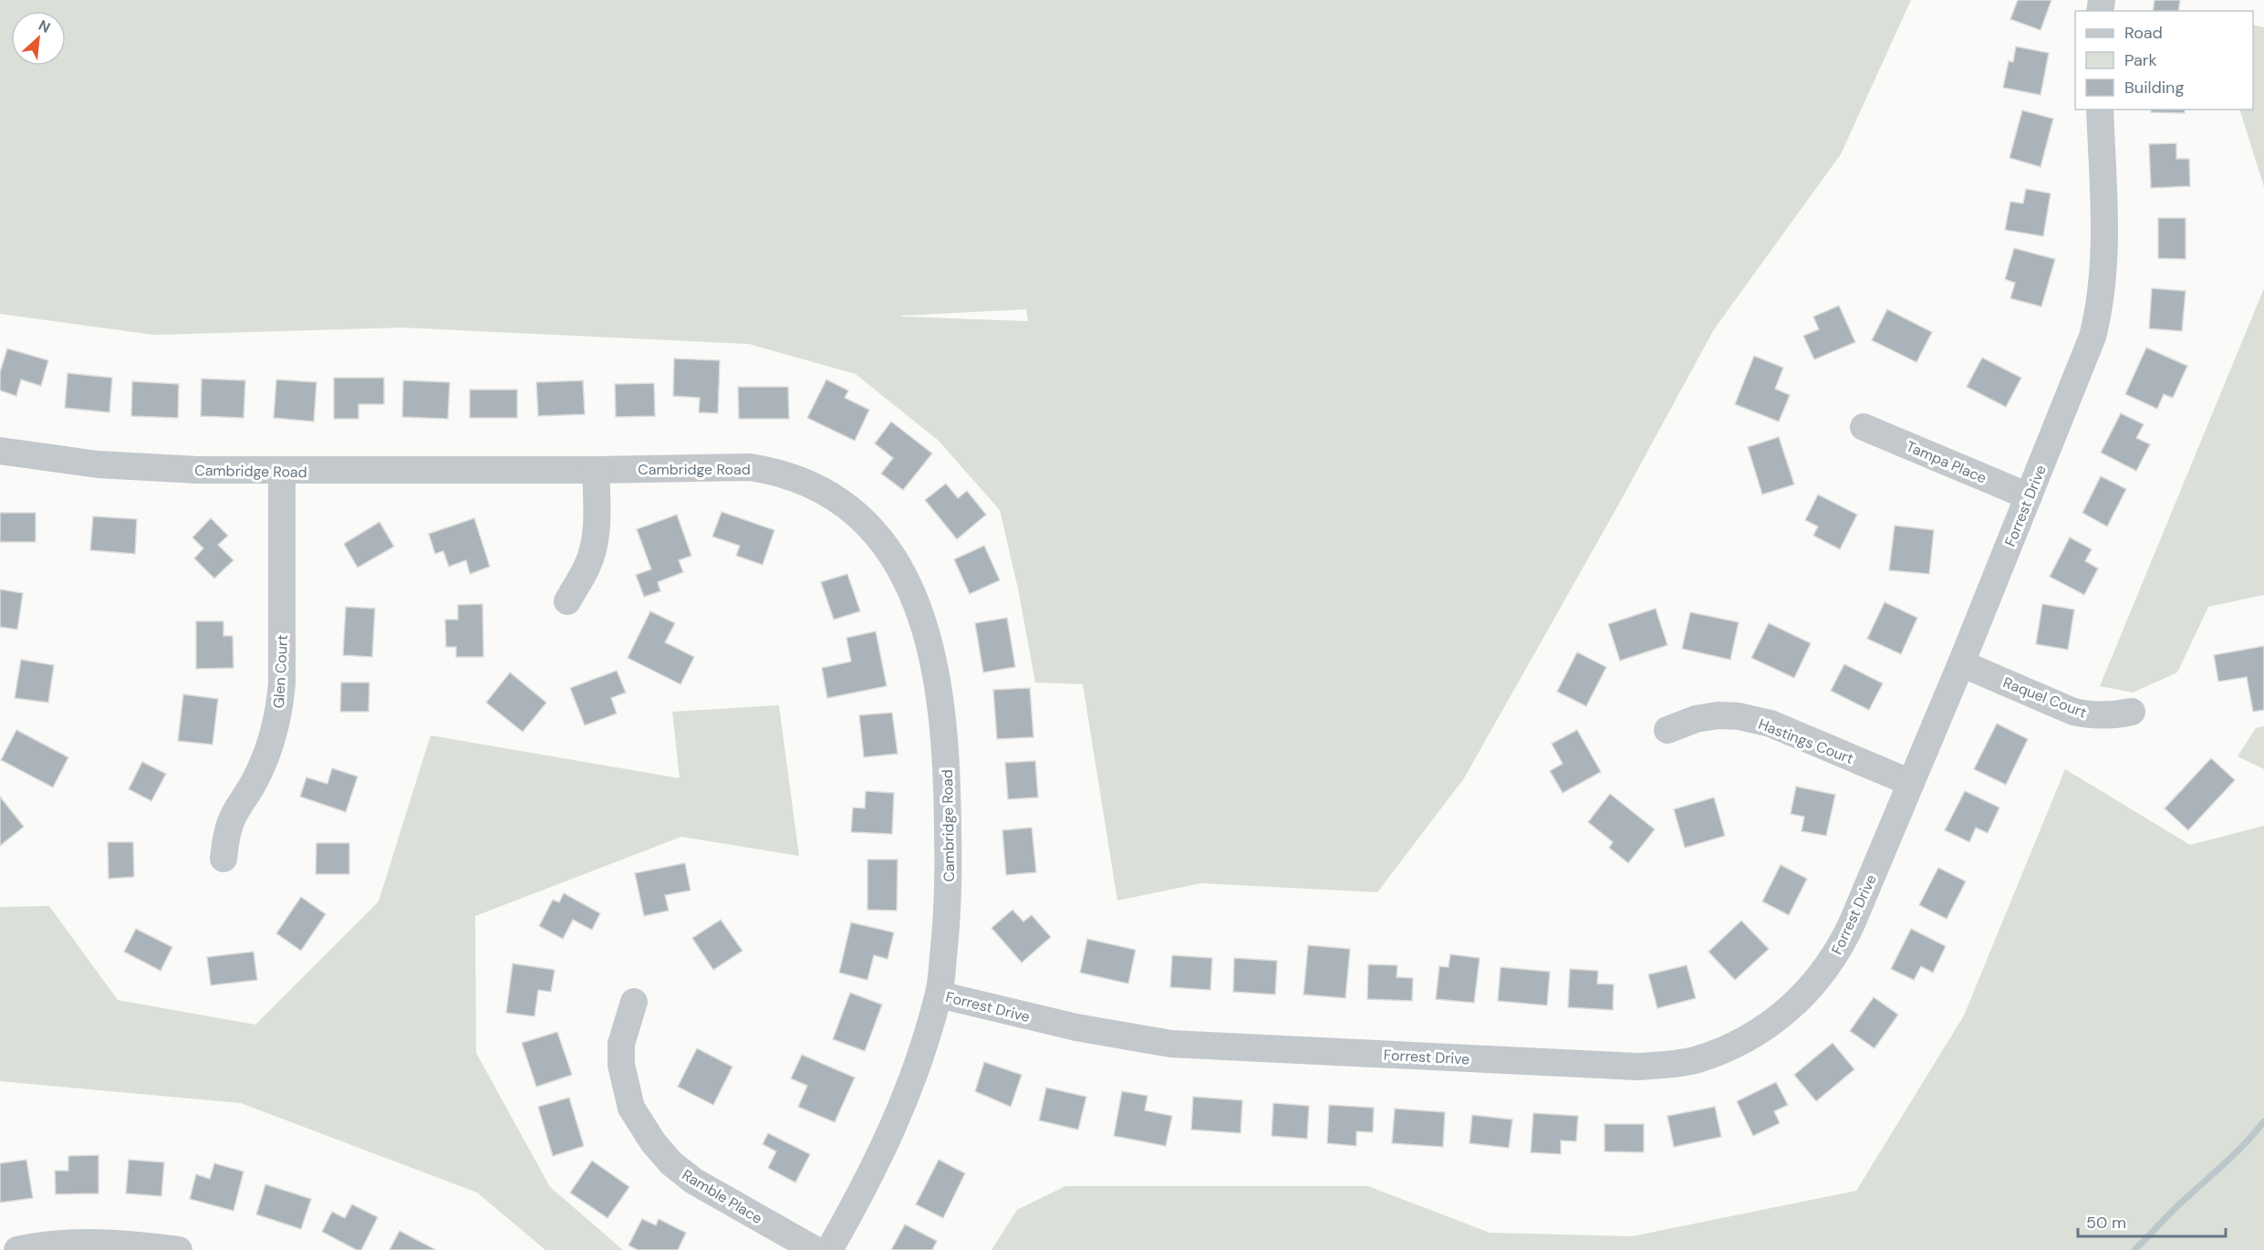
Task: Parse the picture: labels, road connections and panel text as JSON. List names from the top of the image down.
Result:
{
  "streets": {
    "street": [
      "Tampa Place",
      "Cambridge Road",
      "Forrest Drive",
      "Glen Court",
      "Raquel Court",
      "Hastings Court",
      "Ramble Place"
    ]
  },
  "crossings": [
    ["Tampa Place", "Forrest Drive"],
    ["Cambridge Road", "Forrest Drive"],
    ["Cambridge Road", "Glen Court"],
    ["Forrest Drive", "Raquel Court"],
    ["Forrest Drive", "Hastings Court"]
  ],
  "legend": ["Road", "Park", "Building"],
  "scale_bar": "50 m",
  "north": "top right"
}
